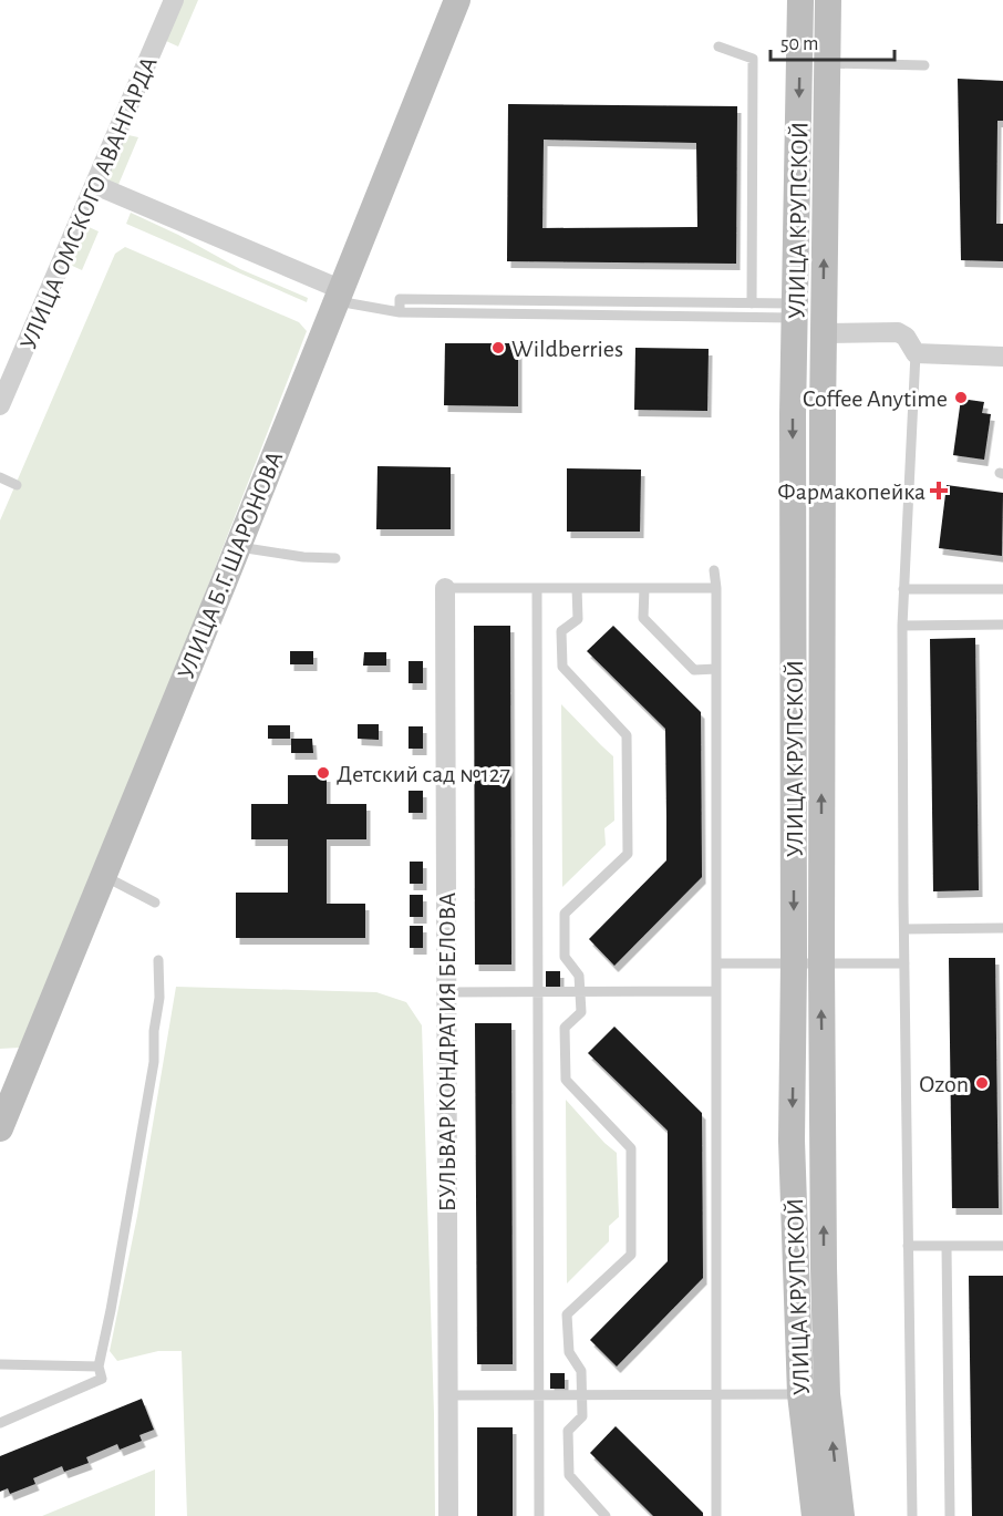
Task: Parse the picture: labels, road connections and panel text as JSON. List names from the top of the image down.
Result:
{
  "streets": {
    "main road": ["УЛИЦА КРУПСКОЙ", "УЛИЦА Б.Г. ШАРОНОВА"],
    "street": ["УЛИЦА ОМСКОГО АВАНГАРДА", "БУЛЬВАР КОНДРАТИЯ БЕЛОВА"]
  },
  "places": {
    "other": [
      "Wildberries",
      "Coffee Anytime",
      "Детский сад №127",
      "Ozon"
    ],
    "health": ["Фармакопейка"]
  },
  "scale_bar": "50 m"
}
